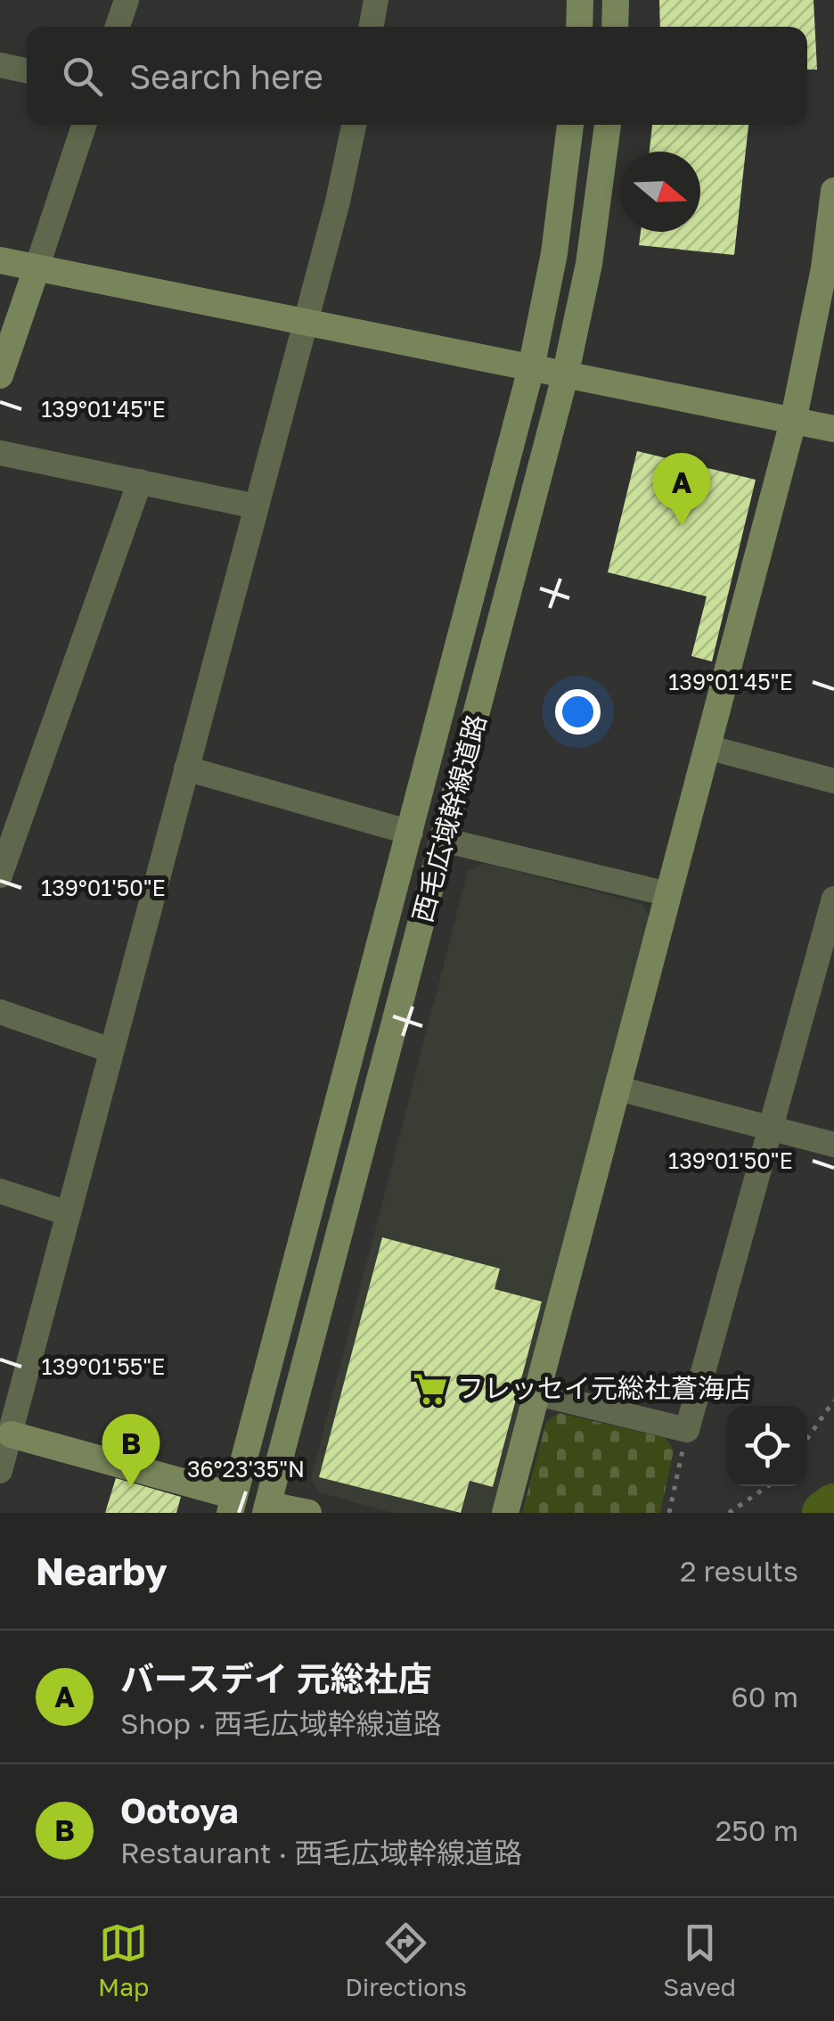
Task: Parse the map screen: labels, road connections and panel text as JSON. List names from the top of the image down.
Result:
{
  "streets": {
    "main road": ["西毛広域幹線道路"]
  },
  "places": {
    "supermarket": ["フレッセイ元総社蒼海店"]
  },
  "north": "right",
  "page": {
    "search": "Search here",
    "pins": ["A", "B"],
    "heading": ["Nearby", "2 results"],
    "list": [
      {
        "mark": "A",
        "name": "バースデイ 元総社店",
        "note": "Shop · 西毛広域幹線道路",
        "value": "60 m"
      },
      {
        "mark": "B",
        "name": "Ootoya",
        "note": "Restaurant · 西毛広域幹線道路",
        "value": "250 m"
      }
    ],
    "nav": ["Map", "Directions", "Saved"]
  },
  "coordinates": [
    "139°01'45\"E",
    "139°01'50\"E",
    "139°01'55\"E",
    "36°23'35\"N"
  ]
}
